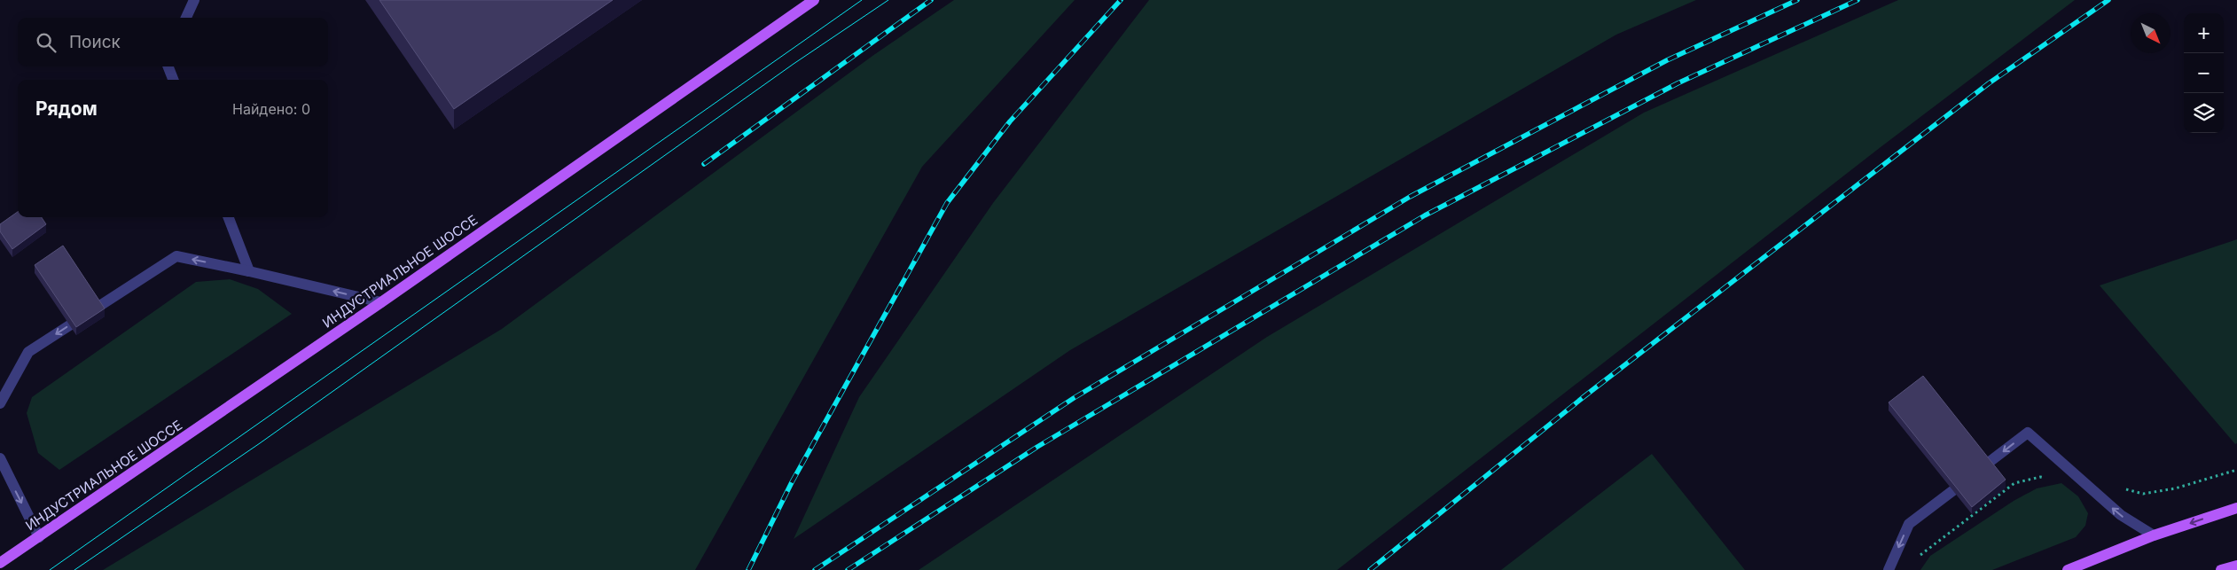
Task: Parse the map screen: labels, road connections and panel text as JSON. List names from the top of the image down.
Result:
{
  "streets": {
    "main road": ["ИНДУСТРИАЛЬНОЕ ШОССЕ"]
  },
  "north": "bottom right",
  "page": {
    "map_buttons": ["+", "−"],
    "search": "Поиск",
    "heading": ["Рядом", "Найдено: 0"]
  }
}
